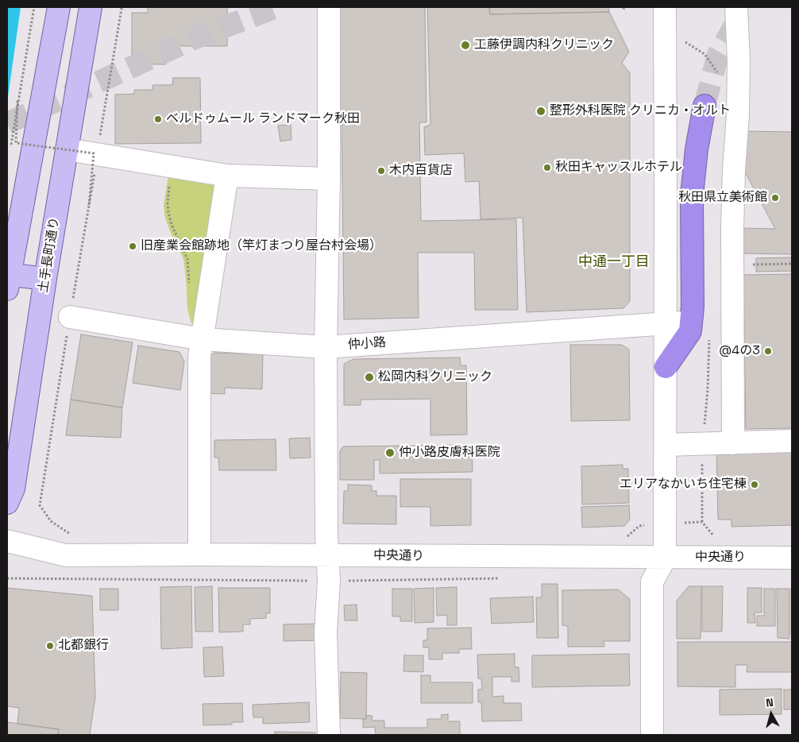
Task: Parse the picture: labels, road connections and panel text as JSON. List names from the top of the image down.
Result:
{
  "streets": {
    "main road": ["土手長町通り"],
    "street": ["仲小路", "中央通り"]
  },
  "districts": ["中通一丁目"],
  "places": [
    "工藤伊調内科クリニック",
    "整形外科医院 クリニカ・オルト",
    "ベルドゥムール ランドマーク秋田",
    "秋田キャッスルホテル",
    "木内百貨店",
    "秋田県立美術館",
    "旧産業会館跡地（竿灯まつり屋台村会場）",
    "@4の3",
    "松岡内科クリニック",
    "仲小路皮膚科医院",
    "エリアなかいち住宅棟",
    "北都銀行"
  ],
  "north": "top"
}
